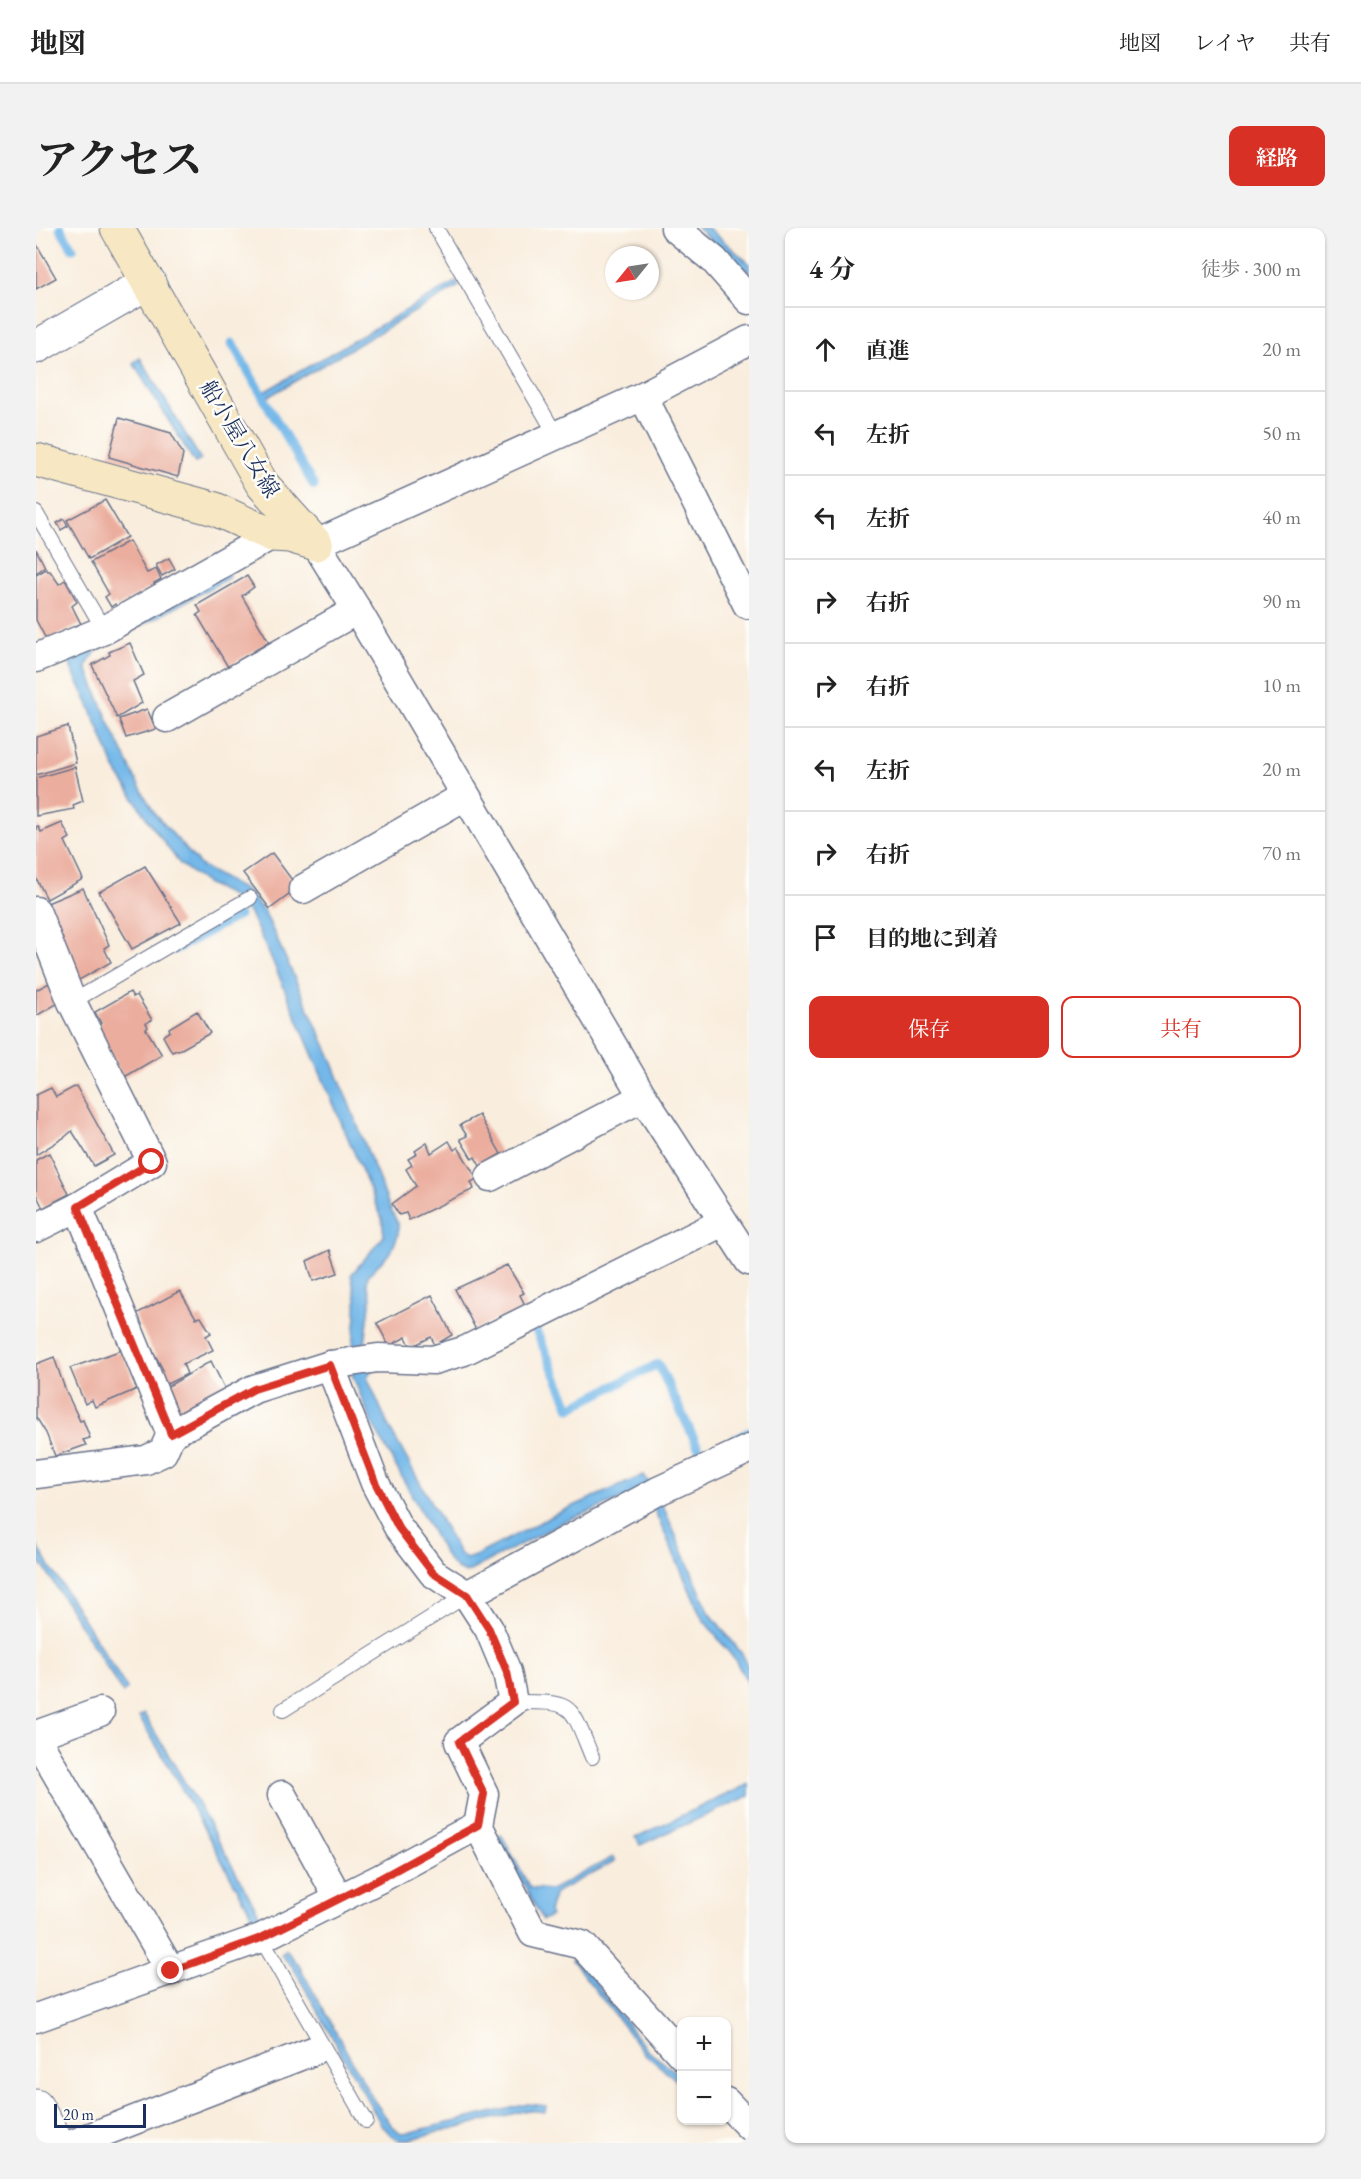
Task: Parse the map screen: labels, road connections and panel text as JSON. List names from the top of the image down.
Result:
{
  "streets": {
    "main road": ["船小屋八女線"]
  },
  "scale_bar": "20 m",
  "north": "bottom left",
  "page": {
    "header": "地図",
    "nav": ["地図", "レイヤ", "共有"],
    "title": "アクセス",
    "buttons": [
      "経路",
      ["保存", "共有"]
    ],
    "heading": ["4 分", "徒歩 · 300 m"],
    "list": [
      ["直進", "20 m"],
      ["左折", "50 m"],
      ["左折", "40 m"],
      ["右折", "90 m"],
      ["右折", "10 m"],
      ["左折", "20 m"],
      ["右折", "70 m"],
      "目的地に到着"
    ],
    "map_buttons": ["+", "−"],
    "scale": "20 m"
  }
}
